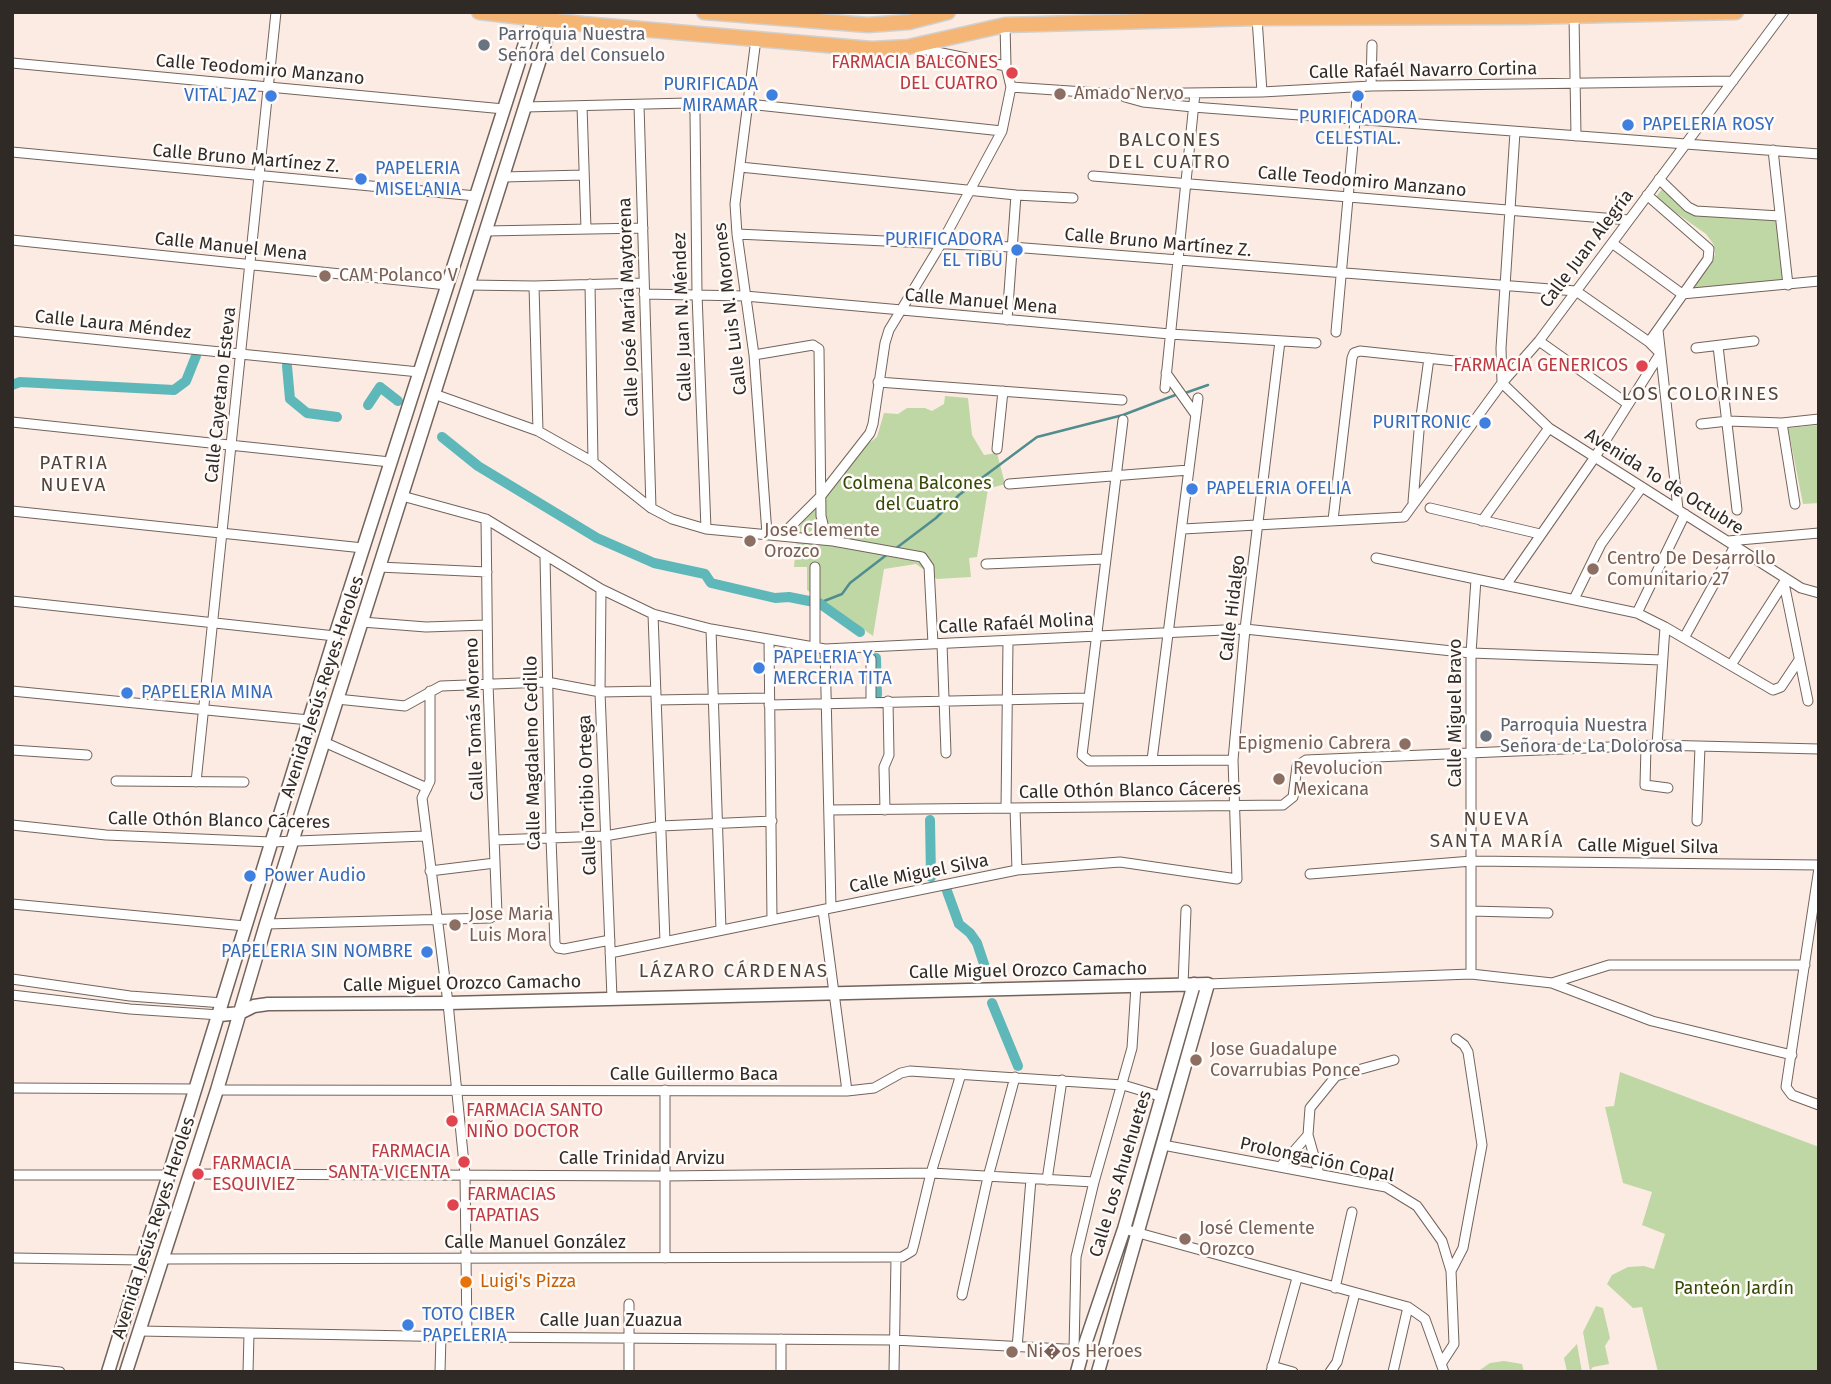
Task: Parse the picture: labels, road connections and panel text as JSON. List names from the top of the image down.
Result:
{
  "streets": {
    "street": [
      "Calle Teodomiro Manzano",
      "Calle Rafaél Navarro Cortina",
      "Calle Bruno Martínez Z.",
      "Calle Manuel Mena",
      "Calle Juan Alegría",
      "Calle José María Maytorena",
      "Calle Luis N. Morones",
      "Calle Juan N. Méndez",
      "Calle Laura Méndez",
      "Calle Cayetano Esteva",
      "Avenida 1o de Octubre",
      "Calle Hidalgo",
      "Calle Rafaél Molina",
      "Avenida Jesús Reyes Heroles",
      "Calle Miguel Bravo",
      "Calle Tomás Moreno",
      "Calle Magdaleno Cedillo",
      "Calle Othón Blanco Cáceres",
      "Calle Toribio Ortega",
      "Calle Miguel Silva",
      "Calle Miguel Orozco Camacho",
      "Calle Guillermo Baca",
      "Calle Trinidad Arvizu",
      "Prolongación Copal",
      "Calle Los Ahuehuetes",
      "Calle Manuel González",
      "Calle Juan Zuazua"
    ]
  },
  "crossings": [
    ["Calle Teodomiro Manzano", "Calle Juan Alegría"],
    ["Calle Teodomiro Manzano", "Calle Cayetano Esteva"],
    ["Calle Teodomiro Manzano", "Avenida Jesús Reyes Heroles"],
    ["Calle Rafaél Navarro Cortina", "Calle Juan Alegría"],
    ["Calle Bruno Martínez Z.", "Calle Juan Alegría"],
    ["Calle Bruno Martínez Z.", "Calle Luis N. Morones"],
    ["Calle Bruno Martínez Z.", "Calle Cayetano Esteva"],
    ["Calle Bruno Martínez Z.", "Avenida Jesús Reyes Heroles"],
    ["Calle Manuel Mena", "Calle José María Maytorena"],
    ["Calle Manuel Mena", "Calle Luis N. Morones"],
    ["Calle Manuel Mena", "Calle Juan N. Méndez"],
    ["Calle Manuel Mena", "Calle Cayetano Esteva"],
    ["Calle Manuel Mena", "Calle Hidalgo"],
    ["Calle Manuel Mena", "Avenida Jesús Reyes Heroles"],
    ["Calle Juan Alegría", "Avenida 1o de Octubre"],
    ["Calle José María Maytorena", "Calle Juan N. Méndez"],
    ["Calle Laura Méndez", "Calle Cayetano Esteva"],
    ["Calle Laura Méndez", "Avenida Jesús Reyes Heroles"],
    ["Calle Hidalgo", "Calle Rafaél Molina"],
    ["Calle Hidalgo", "Calle Othón Blanco Cáceres"],
    ["Calle Hidalgo", "Calle Miguel Silva"],
    ["Calle Rafaél Molina", "Avenida Jesús Reyes Heroles"],
    ["Calle Rafaél Molina", "Calle Miguel Bravo"],
    ["Calle Rafaél Molina", "Calle Tomás Moreno"],
    ["Calle Rafaél Molina", "Calle Magdaleno Cedillo"],
    ["Calle Rafaél Molina", "Calle Toribio Ortega"],
    ["Avenida Jesús Reyes Heroles", "Calle Othón Blanco Cáceres"],
    ["Avenida Jesús Reyes Heroles", "Calle Miguel Orozco Camacho"],
    ["Avenida Jesús Reyes Heroles", "Calle Guillermo Baca"],
    ["Avenida Jesús Reyes Heroles", "Calle Trinidad Arvizu"],
    ["Avenida Jesús Reyes Heroles", "Calle Manuel González"],
    ["Avenida Jesús Reyes Heroles", "Calle Juan Zuazua"],
    ["Calle Miguel Bravo", "Calle Othón Blanco Cáceres"],
    ["Calle Miguel Bravo", "Calle Miguel Silva"],
    ["Calle Miguel Bravo", "Calle Miguel Orozco Camacho"],
    ["Calle Magdaleno Cedillo", "Calle Toribio Ortega"],
    ["Calle Toribio Ortega", "Calle Miguel Silva"],
    ["Calle Toribio Ortega", "Calle Miguel Orozco Camacho"],
    ["Calle Miguel Orozco Camacho", "Calle Los Ahuehuetes"],
    ["Calle Guillermo Baca", "Calle Los Ahuehuetes"],
    ["Calle Trinidad Arvizu", "Calle Manuel González"],
    ["Prolongación Copal", "Calle Los Ahuehuetes"],
    ["Calle Los Ahuehuetes", "Calle Juan Zuazua"]
  ],
  "districts": [
    "BALCONES DEL CUATRO",
    "LOS COLORINES",
    "PATRIA NUEVA",
    "NUEVA SANTA MARÍA",
    "LÁZARO CÁRDENAS"
  ],
  "parks": ["Colmena Balcones del Cuatro", "Panteón Jardín"],
  "places": [
    "Parroquia Nuestra Señora del Consuelo",
    "FARMACIA BALCONES DEL CUATRO",
    "Amado Nervo",
    "PURIFICADA MIRAMAR",
    "VITAL JAZ",
    "PURIFICADORA CELESTIAL.",
    "PAPELERIA ROSY",
    "PAPELERIA MISELANIA",
    "PURIFICADORA EL TIBU",
    "CAM Polanco V",
    "FARMACIA GENERICOS",
    "PURITRONIC",
    "PAPELERIA OFELIA",
    "Jose Clemente Orozco",
    "Centro De Desarrollo Comunitario 27",
    "PAPELERIA Y MERCERIA TITA",
    "PAPELERIA MINA",
    "Parroquia Nuestra Señora de La Dolorosa",
    "Epigmenio Cabrera",
    "Revolucion Mexicana",
    "Power Audio",
    "Jose Maria Luis Mora",
    "PAPELERIA SIN NOMBRE",
    "Jose Guadalupe Covarrubias Ponce",
    "FARMACIA SANTO NIÑO DOCTOR",
    "FARMACIA SANTA VICENTA",
    "FARMACIA ESQUIVIEZ",
    "FARMACIAS TAPATIAS",
    "José Clemente Orozco",
    "Luigi's Pizza",
    "TOTO CIBER PAPELERIA",
    "Ni�os Heroes"
  ]
}
